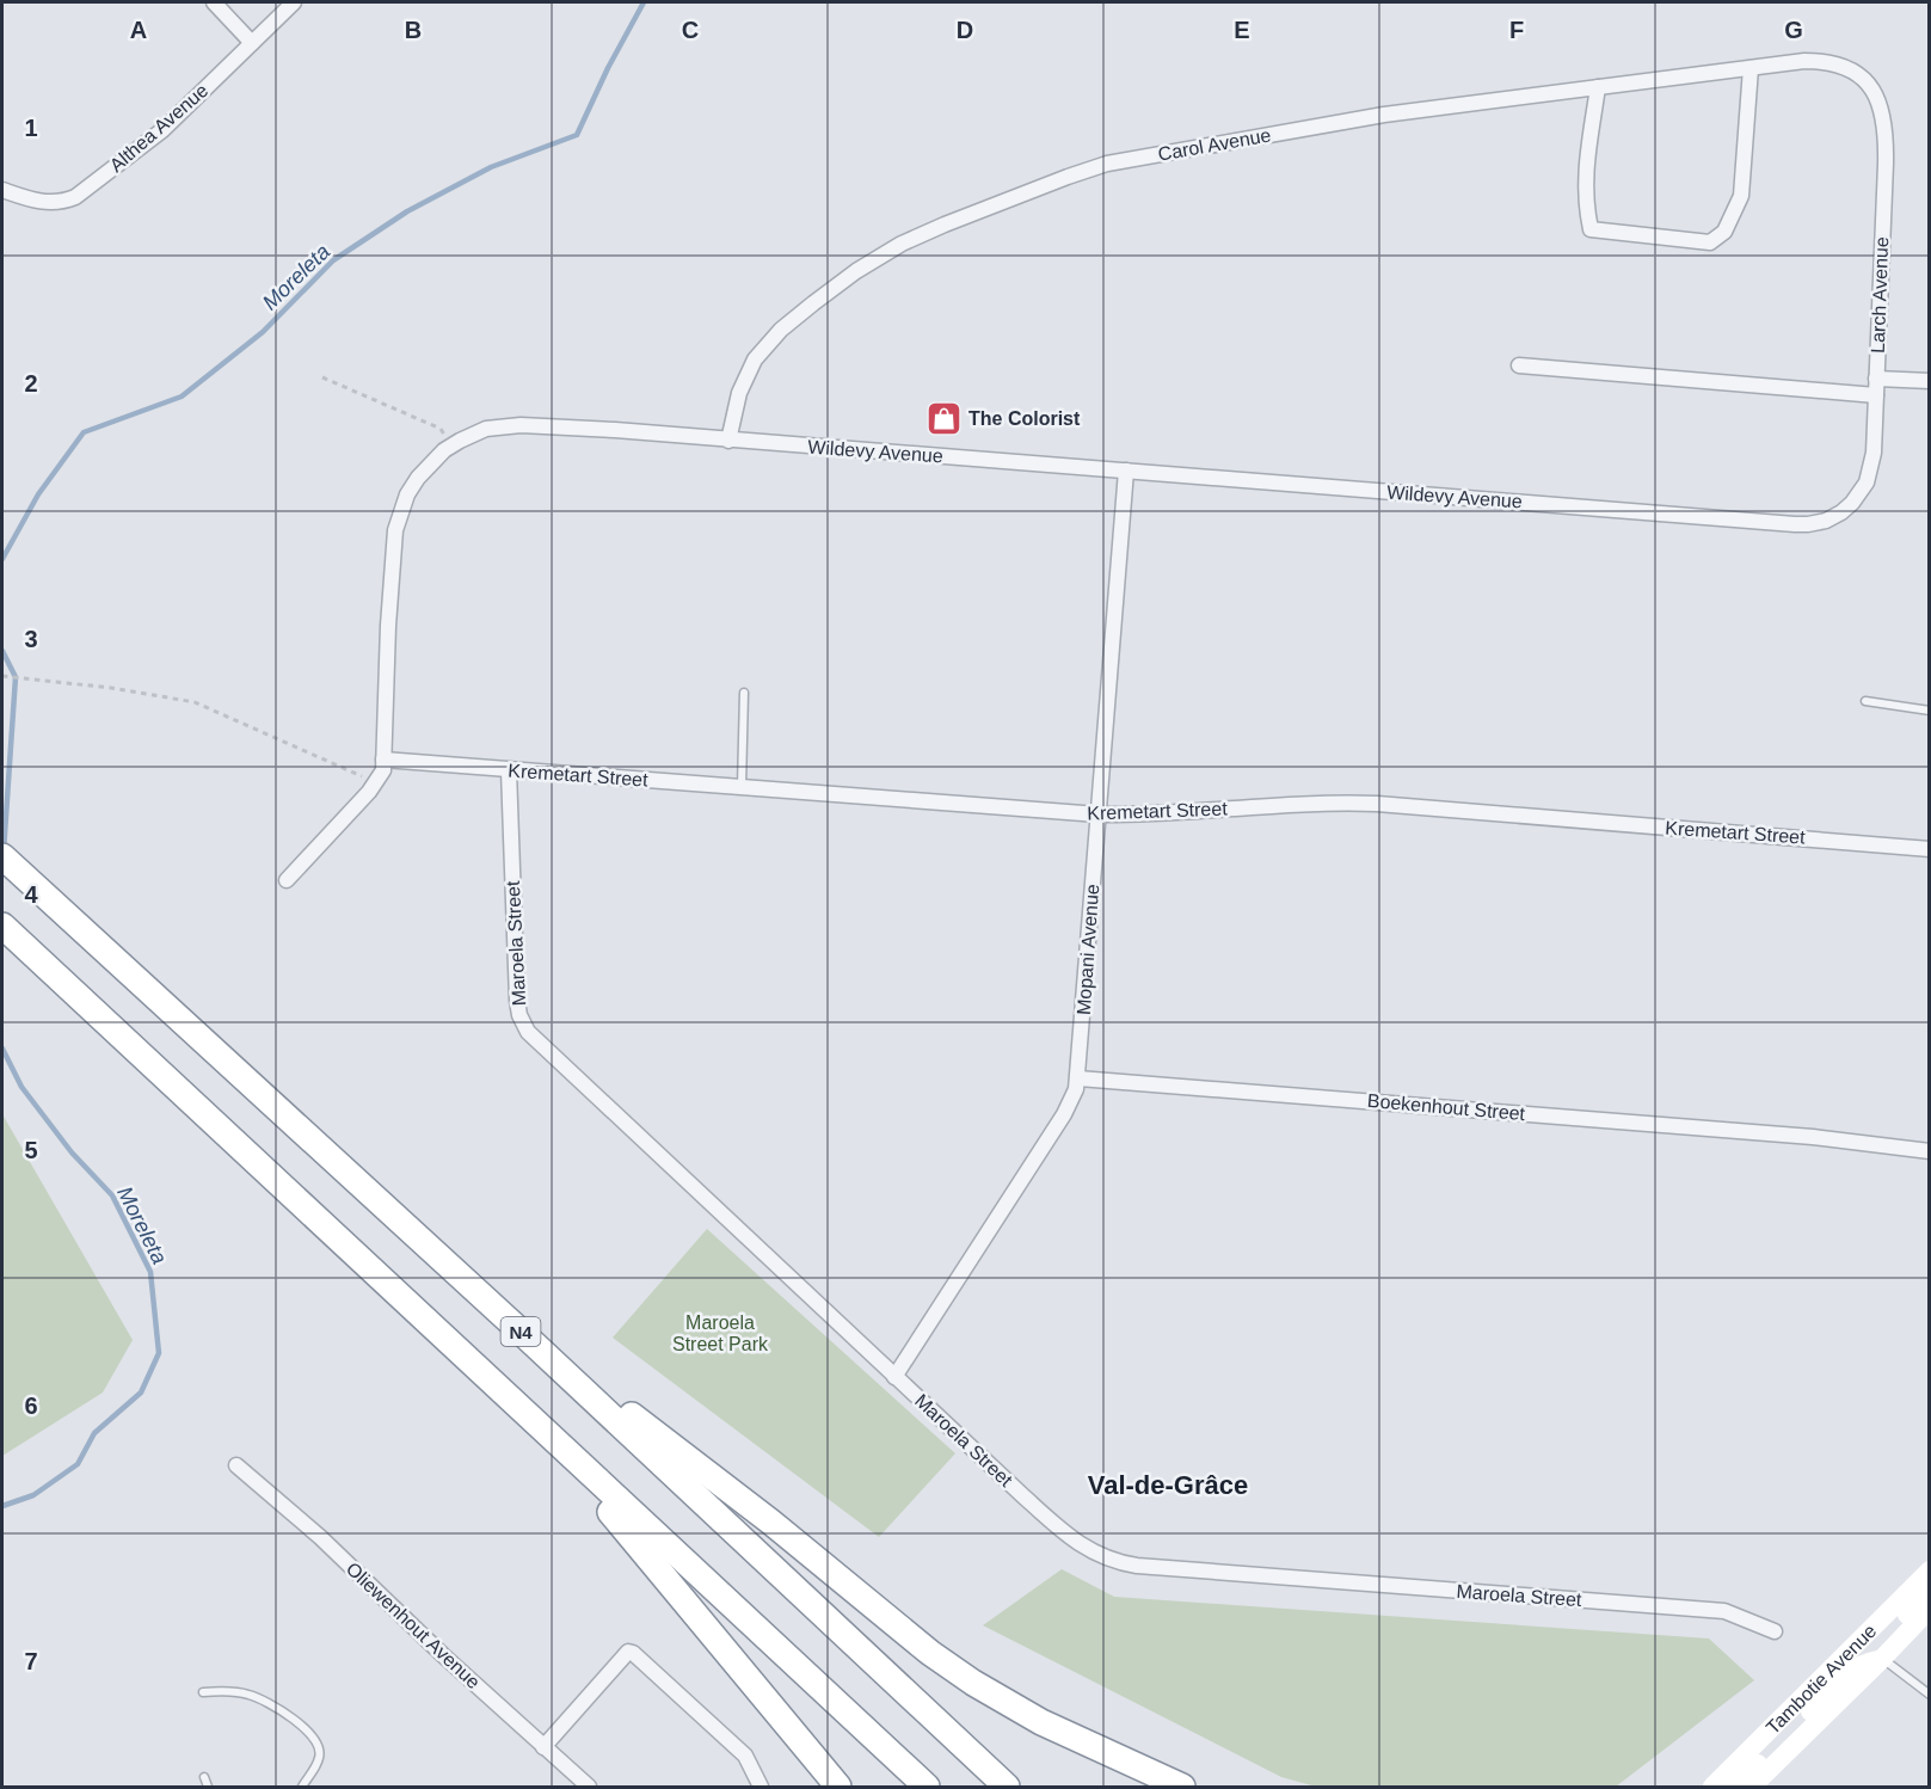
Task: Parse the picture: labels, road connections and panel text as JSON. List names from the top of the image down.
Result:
{
  "streets": {
    "highway": ["N4"],
    "main road": ["Tambotie Avenue"],
    "street": [
      "Althea Avenue",
      "Carol Avenue",
      "Larch Avenue",
      "Wildevy Avenue",
      "Kremetart Street",
      "Maroela Street",
      "Mopani Avenue",
      "Boekenhout Street",
      "Oliewenhout Avenue"
    ]
  },
  "crossings": [
    ["Carol Avenue", "Larch Avenue"],
    ["Carol Avenue", "Wildevy Avenue"],
    ["Larch Avenue", "Wildevy Avenue"],
    ["Wildevy Avenue", "Kremetart Street"],
    ["Wildevy Avenue", "Mopani Avenue"],
    ["Kremetart Street", "Maroela Street"],
    ["Kremetart Street", "Mopani Avenue"],
    ["Maroela Street", "Mopani Avenue"],
    ["Mopani Avenue", "Boekenhout Street"]
  ],
  "districts": ["Val-de-Grâce"],
  "water": ["Moreleta"],
  "parks": ["Maroela Street Park"],
  "places": {
    "shop": ["The Colorist"]
  },
  "grid": {
    "columns": [
      "A",
      "B",
      "C",
      "D",
      "E",
      "F",
      "G"
    ],
    "rows": [
      "1",
      "2",
      "3",
      "4",
      "5",
      "6",
      "7"
    ]
  }
}
